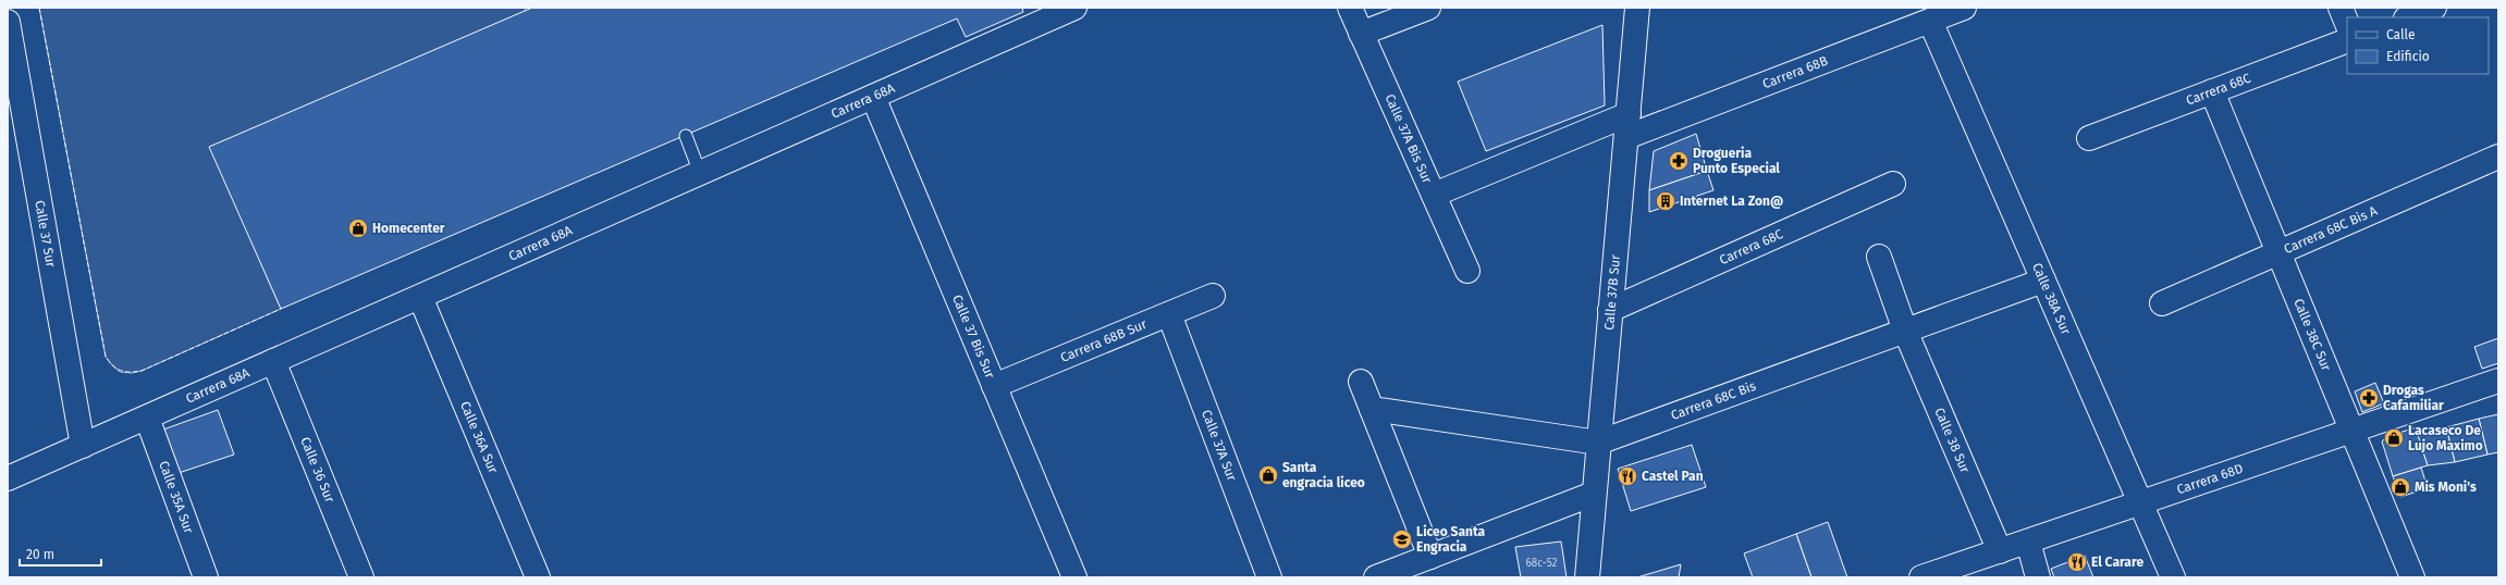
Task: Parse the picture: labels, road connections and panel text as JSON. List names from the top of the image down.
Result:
{
  "streets": {
    "street": [
      "Carrera 68B",
      "Carrera 68C",
      "Carrera 68A",
      "Calle 37A Bis Sur",
      "Carrera 68C Bis A",
      "Calle 37 Sur",
      "Calle 37B Sur",
      "Calle 38A Sur",
      "Calle 38C Sur",
      "Calle 37 Bis Sur",
      "Carrera 68B Sur",
      "Carrera 68C Bis",
      "Calle 36A Sur",
      "Calle 38 Sur",
      "Calle 37A Sur",
      "Calle 36 Sur",
      "Carrera 68D",
      "Calle 35A Sur"
    ]
  },
  "crossings": [
    ["Carrera 68B", "Calle 37B Sur"],
    ["Carrera 68B", "Calle 38A Sur"],
    ["Carrera 68C", "Calle 37B Sur"],
    ["Carrera 68C", "Calle 38C Sur"],
    ["Carrera 68A", "Calle 37 Sur"],
    ["Carrera 68A", "Calle 37 Bis Sur"],
    ["Carrera 68A", "Calle 36A Sur"],
    ["Carrera 68A", "Calle 36 Sur"],
    ["Carrera 68A", "Calle 35A Sur"],
    ["Carrera 68C Bis A", "Calle 38C Sur"],
    ["Calle 37B Sur", "Carrera 68C Bis"],
    ["Calle 38A Sur", "Carrera 68C Bis"],
    ["Calle 38A Sur", "Carrera 68D"],
    ["Calle 38C Sur", "Carrera 68D"],
    ["Calle 37 Bis Sur", "Carrera 68B Sur"],
    ["Carrera 68B Sur", "Calle 37A Sur"],
    ["Carrera 68C Bis", "Calle 38 Sur"],
    ["Calle 38 Sur", "Carrera 68D"]
  ],
  "places": {
    "pharmacy": ["Drogueria Punto Especial", "Drogas Cafamiliar"],
    "building": ["Internet La Zon@"],
    "shop": [
      "Homecenter",
      "Lacaseco De Lujo Maximo",
      "Santa engracia liceo",
      "Mis Moni's"
    ],
    "restaurant": ["Castel Pan", "El Carare"],
    "school or university": ["Liceo Santa Engracia"]
  },
  "house_numbers": ["68c-52"],
  "legend": ["Calle", "Edificio"],
  "scale_bar": "20 m"
}
